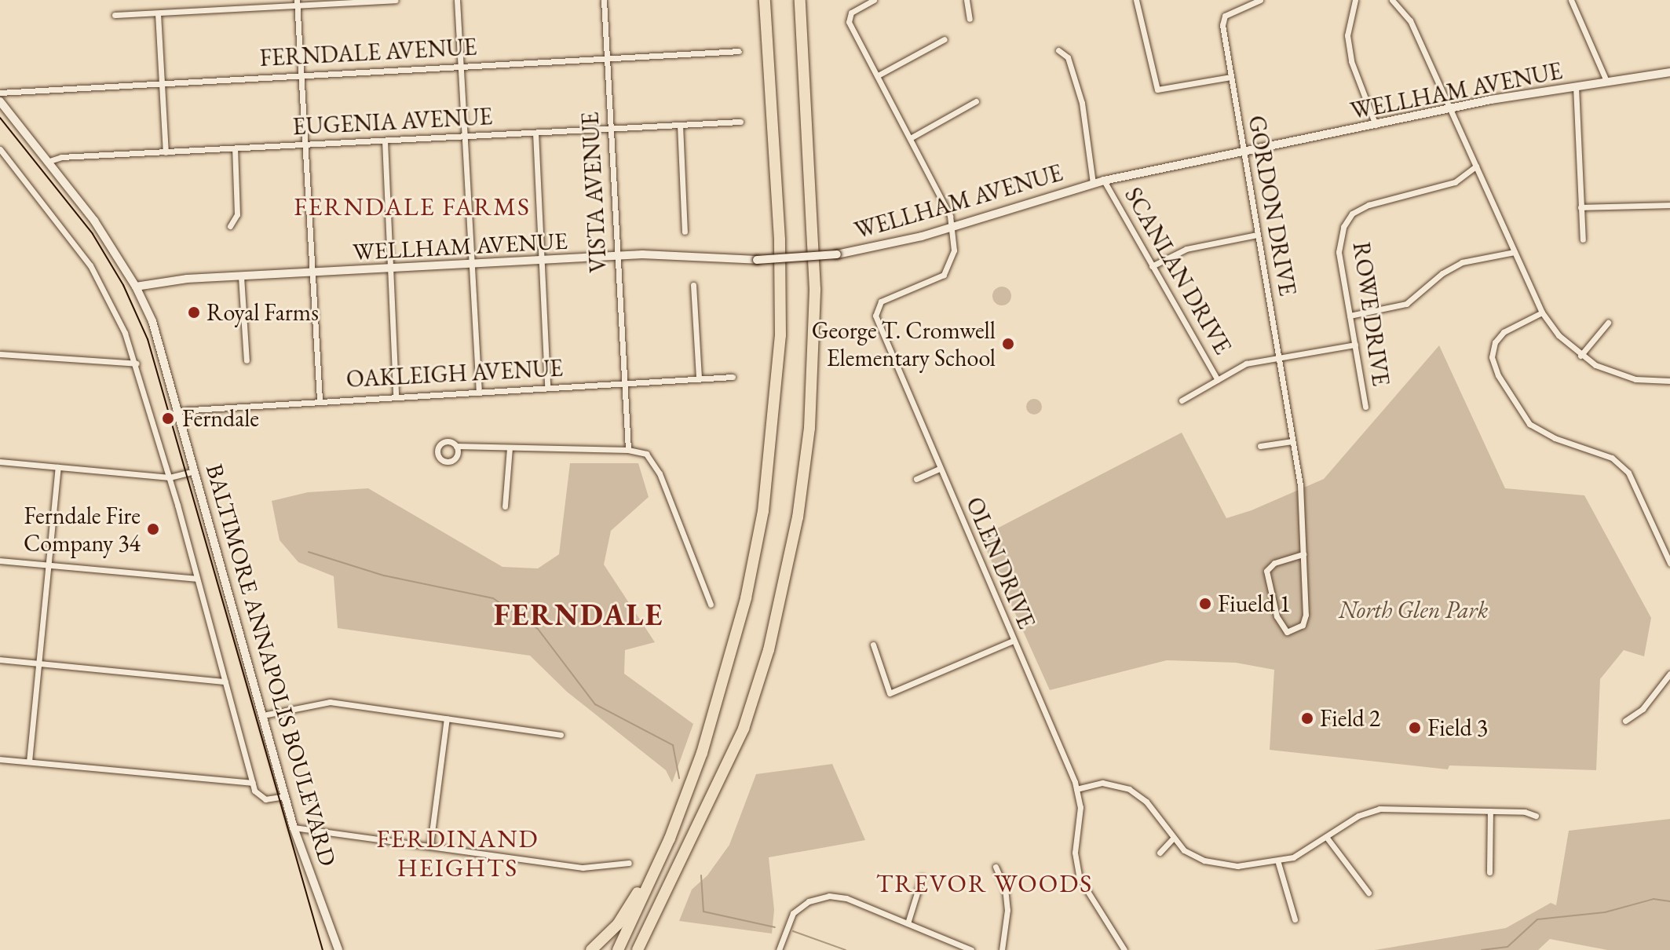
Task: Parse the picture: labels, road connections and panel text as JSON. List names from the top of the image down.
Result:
{
  "streets": {
    "street": [
      "FERNDALE AVENUE",
      "WELLHAM AVENUE",
      "EUGENIA AVENUE",
      "VISTA AVENUE",
      "GORDON DRIVE",
      "SCANLAN DRIVE",
      "ROWE DRIVE",
      "OAKLEIGH AVENUE",
      "OLEN DRIVE",
      "BALTIMORE ANNAPOLIS BOULEVARD"
    ]
  },
  "crossings": [
    ["FERNDALE AVENUE", "VISTA AVENUE"],
    ["WELLHAM AVENUE", "VISTA AVENUE"],
    ["WELLHAM AVENUE", "GORDON DRIVE"],
    ["WELLHAM AVENUE", "SCANLAN DRIVE"],
    ["WELLHAM AVENUE", "OLEN DRIVE"],
    ["WELLHAM AVENUE", "BALTIMORE ANNAPOLIS BOULEVARD"],
    ["EUGENIA AVENUE", "VISTA AVENUE"],
    ["EUGENIA AVENUE", "BALTIMORE ANNAPOLIS BOULEVARD"],
    ["VISTA AVENUE", "OAKLEIGH AVENUE"],
    ["OAKLEIGH AVENUE", "BALTIMORE ANNAPOLIS BOULEVARD"]
  ],
  "districts": [
    "FERNDALE FARMS",
    "FERNDALE",
    "FERDINAND HEIGHTS",
    "TREVOR WOODS"
  ],
  "parks": ["North Glen Park"],
  "places": [
    "Royal Farms",
    "George T. Cromwell Elementary School",
    "Ferndale",
    "Ferndale Fire Company 34",
    "Fiueld 1",
    "Field 2",
    "Field 3"
  ]
}
